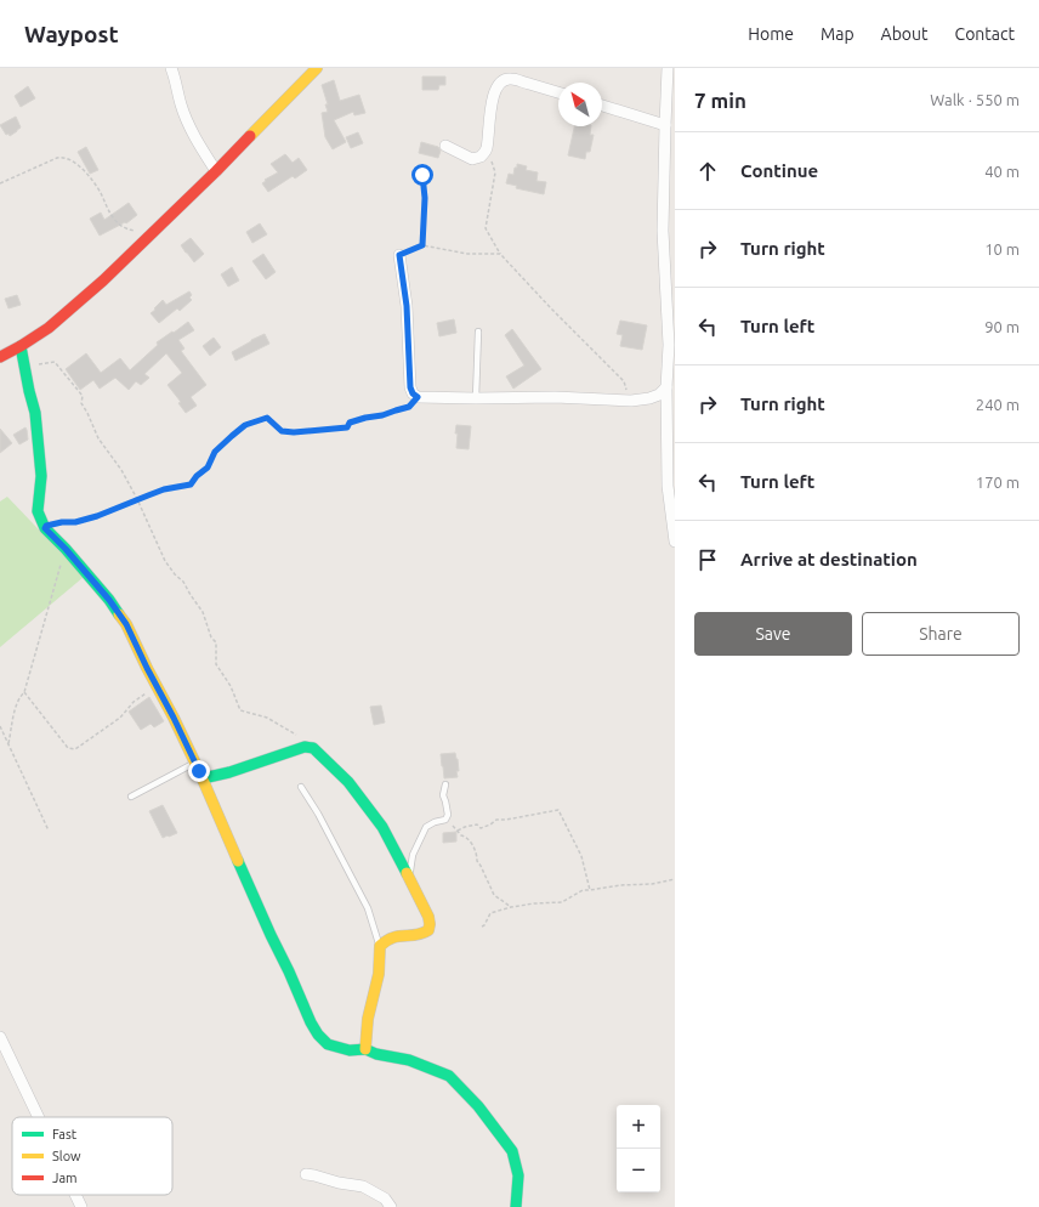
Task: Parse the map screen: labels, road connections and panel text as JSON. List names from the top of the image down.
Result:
{
  "legend": ["Fast", "Slow", "Jam"],
  "north": "top left",
  "page": {
    "header": "Waypost",
    "nav": [
      "Home",
      "Map",
      "About",
      "Contact"
    ],
    "heading": ["7 min", "Walk · 550 m"],
    "list": [
      ["Continue", "40 m"],
      ["Turn right", "10 m"],
      ["Turn left", "90 m"],
      ["Turn right", "240 m"],
      ["Turn left", "170 m"],
      "Arrive at destination"
    ],
    "buttons": ["Save", "Share"],
    "map_buttons": ["+", "−"]
  }
}
